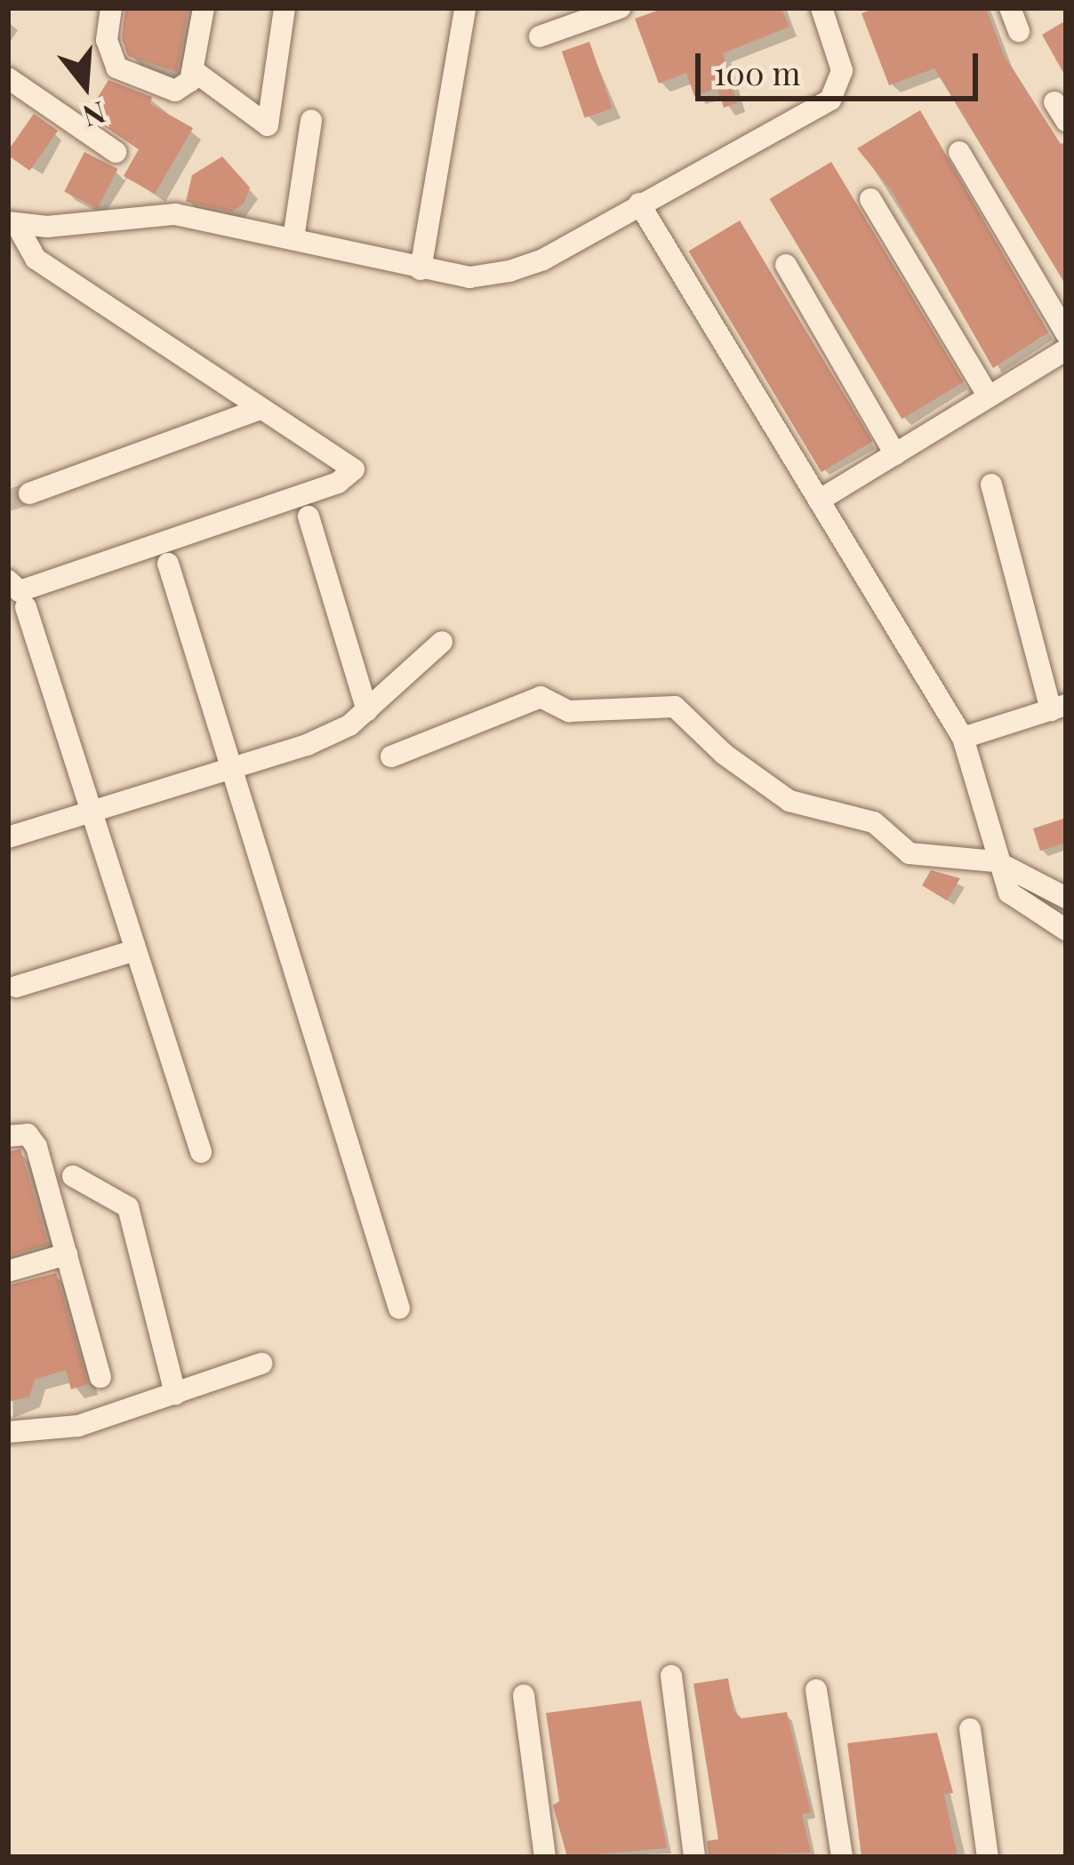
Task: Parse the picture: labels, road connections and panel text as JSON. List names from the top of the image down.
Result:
{
  "scale_bar": "100 m",
  "north": "bottom"
}
